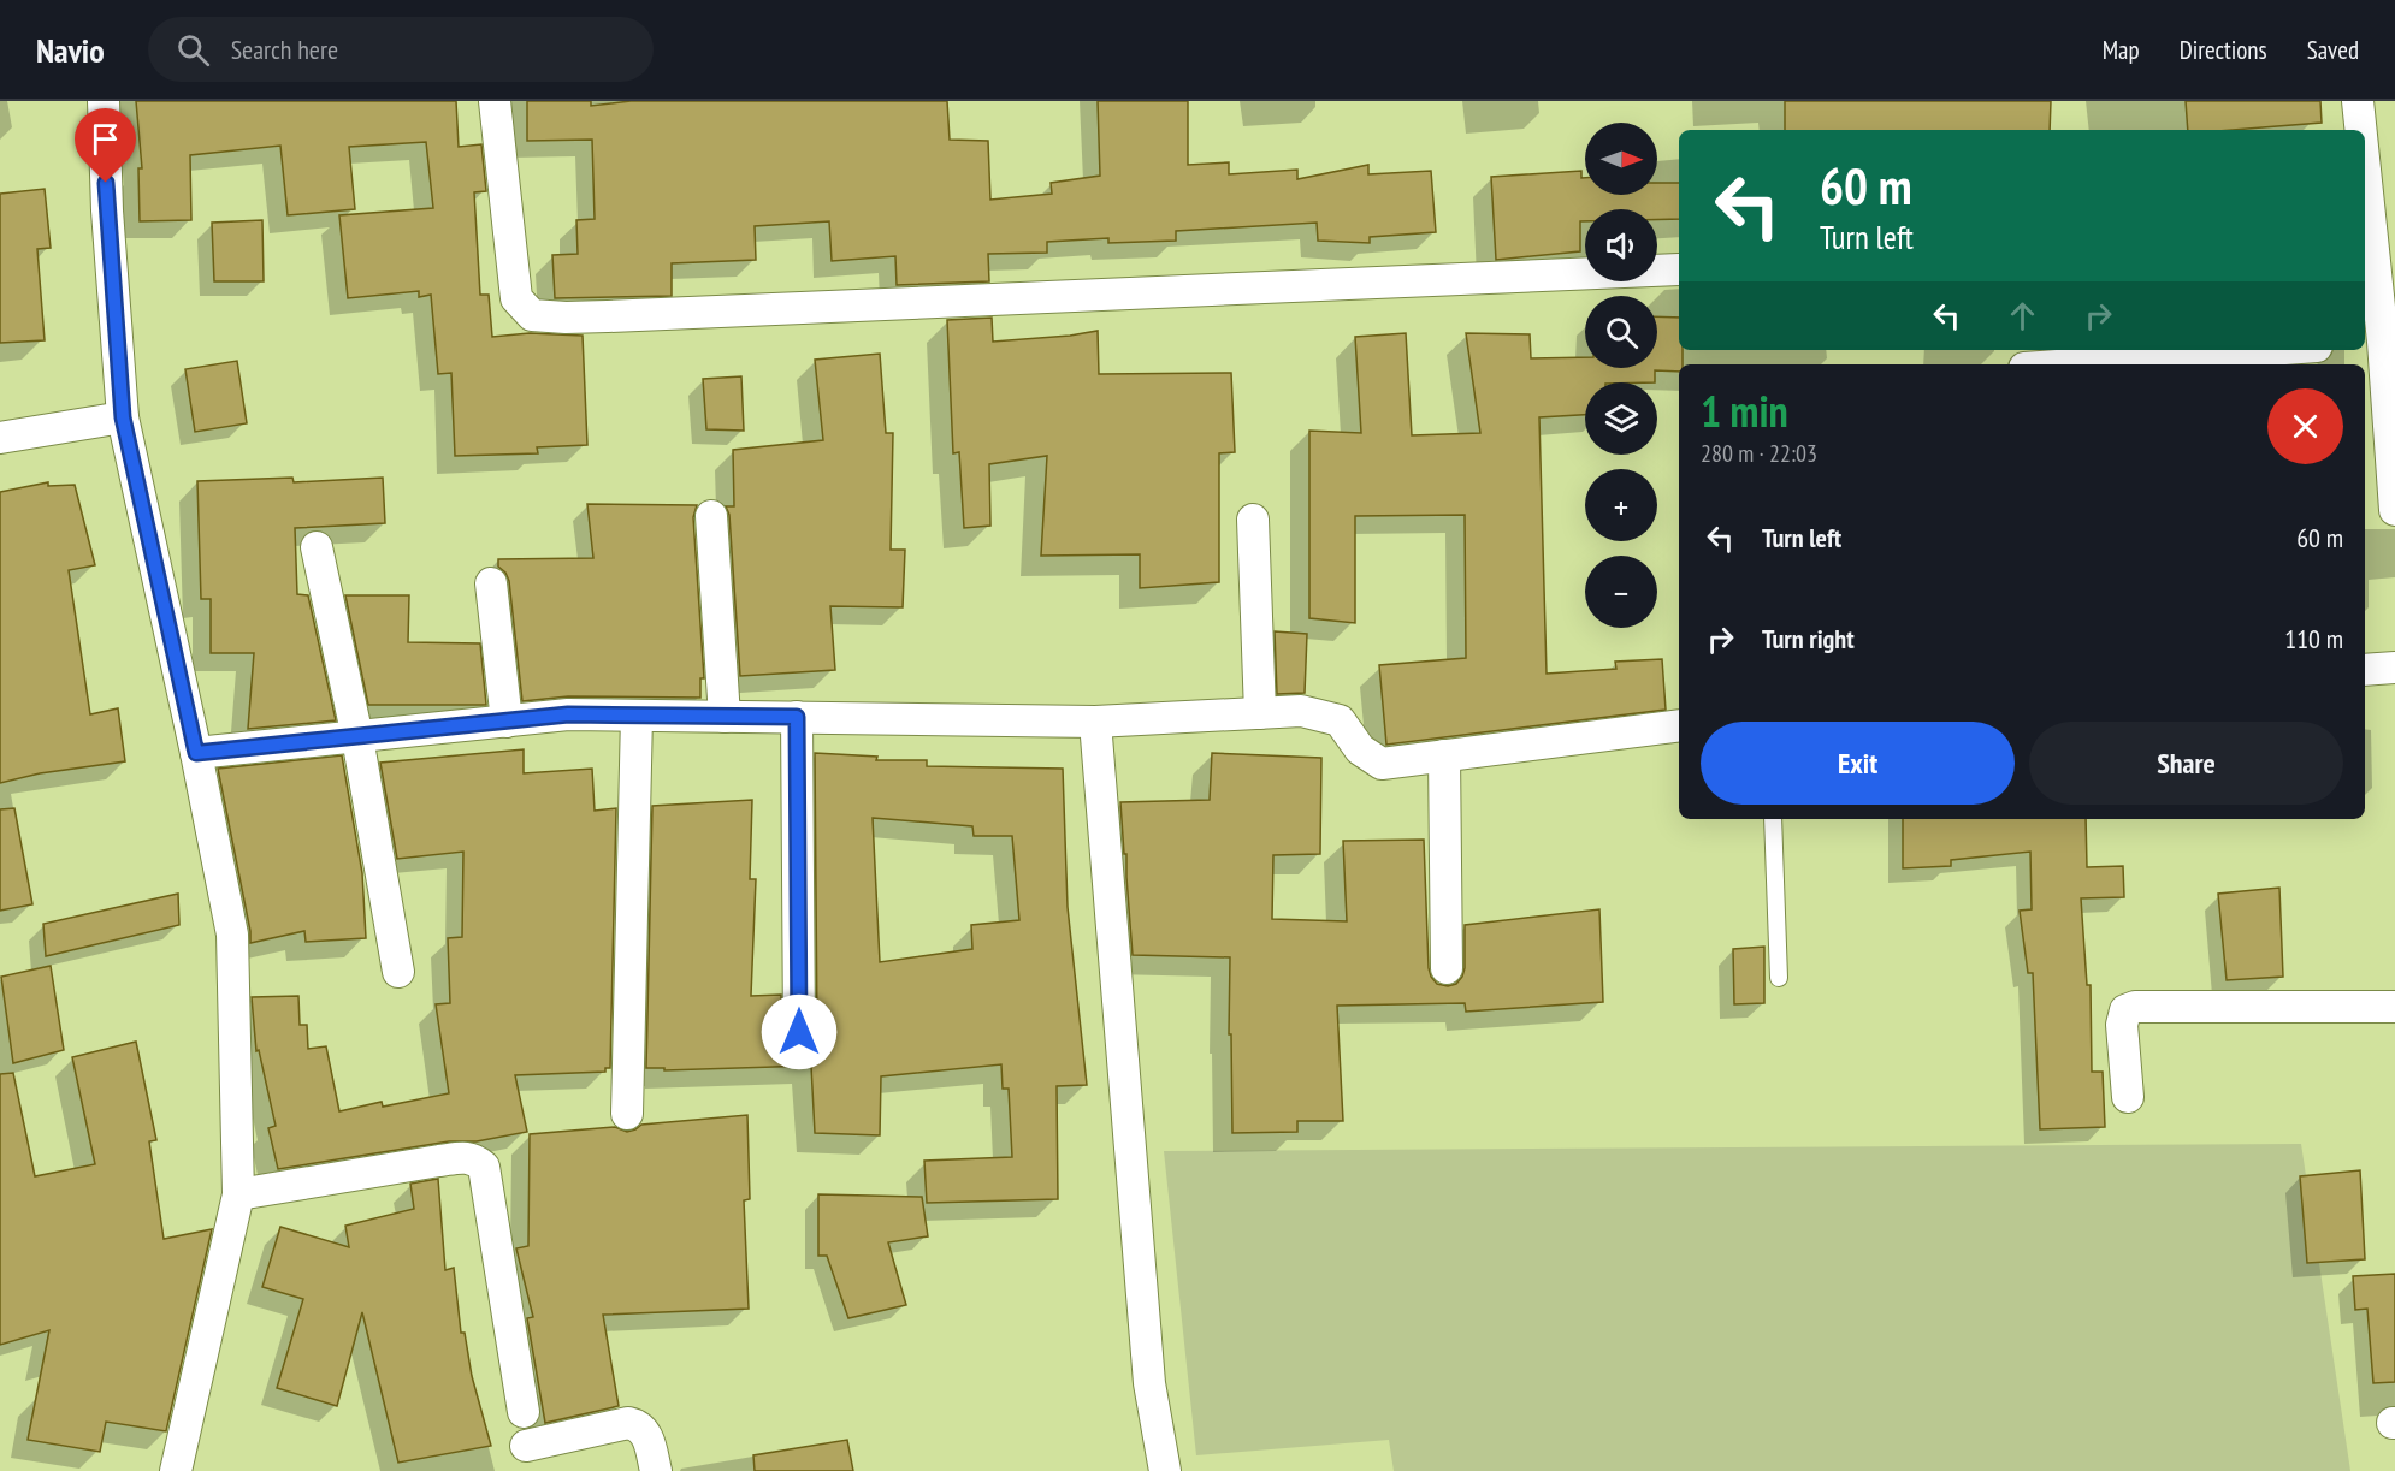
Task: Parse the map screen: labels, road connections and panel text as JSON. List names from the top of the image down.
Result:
{
  "north": "right",
  "page": {
    "header": "Navio",
    "search": "Search here",
    "nav": ["Map", "Directions", "Saved"],
    "map_buttons": ["+", "−"],
    "turn": ["60 m", "Turn left"],
    "heading": ["1 min", "280 m · 22:03"],
    "list": [
      {
        "name": "Turn left",
        "value": "60 m"
      },
      {
        "name": "Turn right",
        "value": "110 m"
      }
    ],
    "buttons": ["Exit", "Share"]
  }
}
